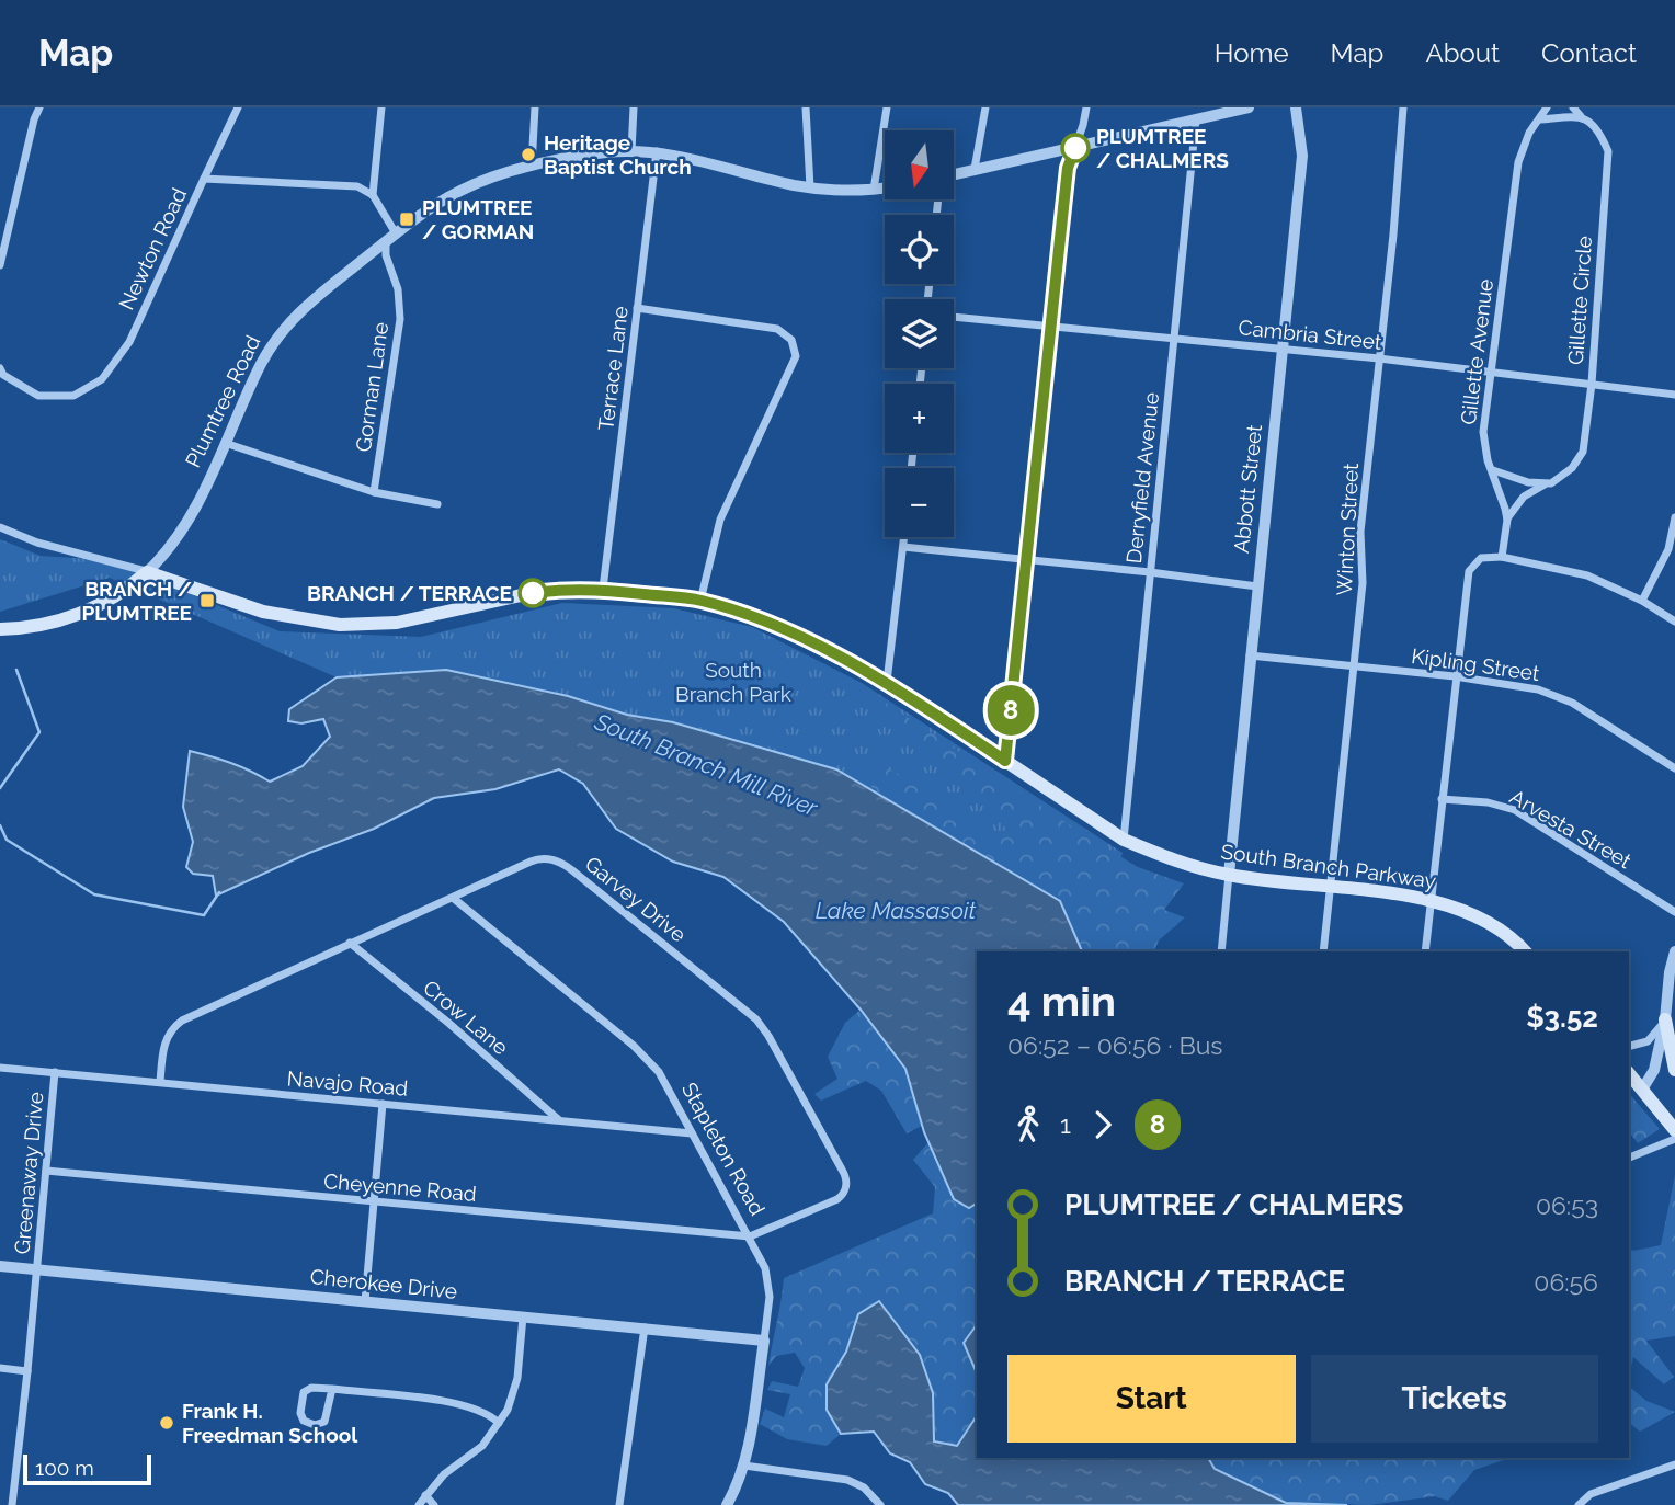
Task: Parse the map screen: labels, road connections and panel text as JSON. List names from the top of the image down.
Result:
{
  "streets": {
    "main road": ["Plumtree Road", "South Branch Parkway"],
    "street": [
      "Newton Road",
      "Gillette Circle",
      "Cambria Street",
      "Gillette Avenue",
      "Terrace Lane",
      "Gorman Lane",
      "Derryfield Avenue",
      "Abbott Street",
      "Winton Street",
      "Kipling Street",
      "Arvesta Street",
      "Garvey Drive",
      "Crow Lane",
      "Navajo Road",
      "Stapleton Road",
      "Greenaway Drive",
      "Cheyenne Road",
      "Cherokee Drive"
    ]
  },
  "crossings": [
    ["Gillette Circle", "Cambria Street"],
    ["Gillette Circle", "Gillette Avenue"],
    ["Cambria Street", "Gillette Avenue"],
    ["Cambria Street", "Derryfield Avenue"],
    ["Cambria Street", "Abbott Street"],
    ["Cambria Street", "Winton Street"],
    ["Terrace Lane", "Plumtree Road"],
    ["Terrace Lane", "South Branch Parkway"],
    ["Gorman Lane", "Plumtree Road"],
    ["Plumtree Road", "South Branch Parkway"],
    ["Derryfield Avenue", "South Branch Parkway"],
    ["Abbott Street", "Kipling Street"],
    ["Abbott Street", "South Branch Parkway"],
    ["Winton Street", "Kipling Street"],
    ["Winton Street", "South Branch Parkway"],
    ["Garvey Drive", "Crow Lane"],
    ["Garvey Drive", "Navajo Road"],
    ["Garvey Drive", "Stapleton Road"],
    ["Garvey Drive", "Cheyenne Road"],
    ["Crow Lane", "Navajo Road"],
    ["Navajo Road", "Stapleton Road"],
    ["Navajo Road", "Greenaway Drive"],
    ["Stapleton Road", "Cheyenne Road"],
    ["Stapleton Road", "Cherokee Drive"],
    ["Greenaway Drive", "Cheyenne Road"],
    ["Greenaway Drive", "Cherokee Drive"]
  ],
  "water": ["South Branch Mill River", "Lake Massasoit"],
  "parks": ["South Branch Park"],
  "places": {
    "other": [
      "PLUMTREE / CHALMERS",
      "Heritage Baptist Church",
      "BRANCH / TERRACE",
      "Frank H. Freedman School"
    ],
    "transit": ["PLUMTREE / GORMAN", "BRANCH / PLUMTREE"]
  },
  "lines": ["bus line 8"],
  "scale_bar": "100 m",
  "north": "bottom",
  "page": {
    "header": "Map",
    "nav": [
      "Home",
      "Map",
      "About",
      "Contact"
    ],
    "on_map": "8",
    "map_buttons": ["+", "−"],
    "heading": ["4 min", "06:52 – 06:56 · Bus", "$3.52"],
    "legs": ["1", "8"],
    "list": [
      {
        "name": "PLUMTREE / CHALMERS",
        "value": "06:53"
      },
      {
        "name": "BRANCH / TERRACE",
        "value": "06:56"
      }
    ],
    "buttons": ["Start", "Tickets"],
    "scale": "100 m"
  }
}
